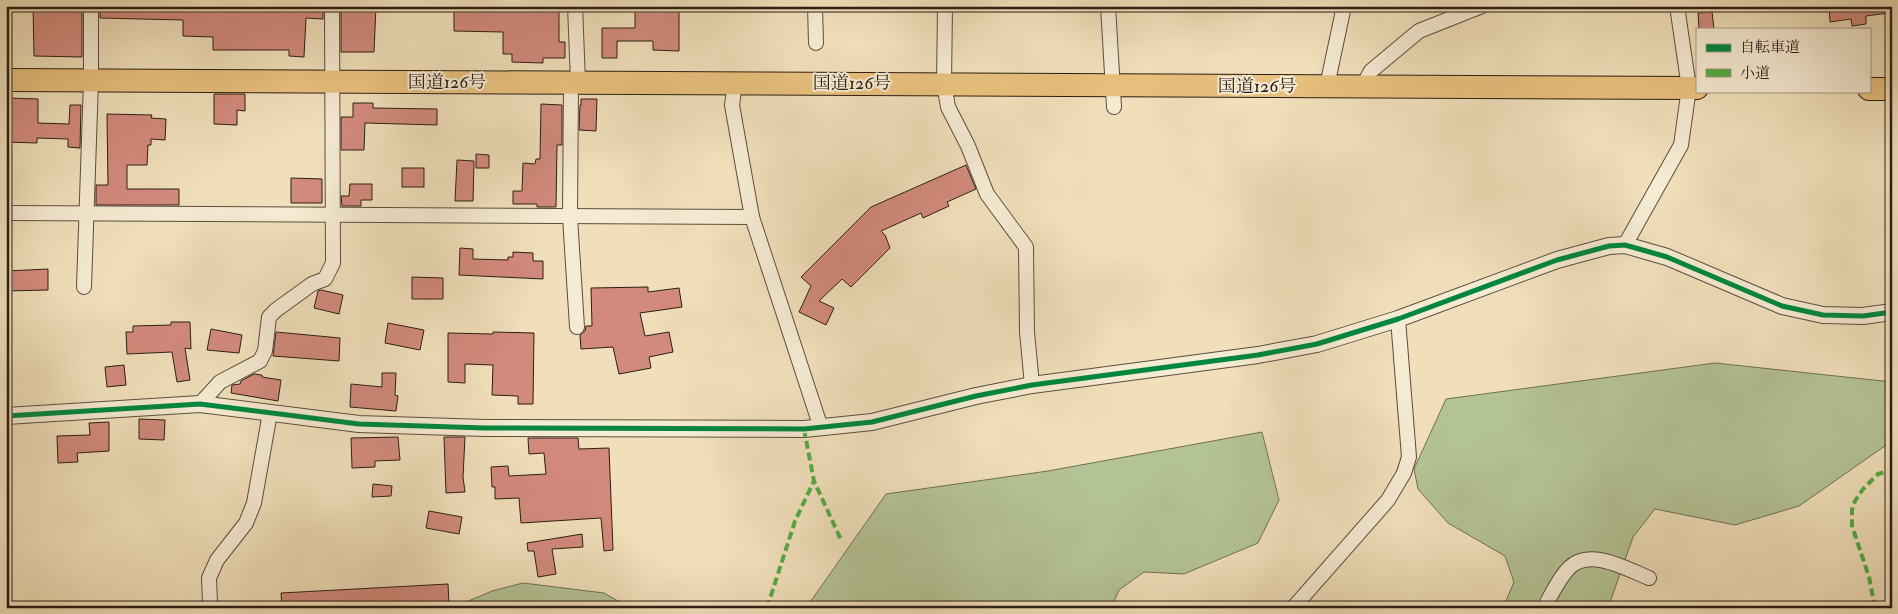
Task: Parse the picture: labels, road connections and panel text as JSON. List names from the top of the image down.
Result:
{
  "streets": {
    "highway": ["国道126号"]
  },
  "legend": ["自転車道", "小道"]
}
